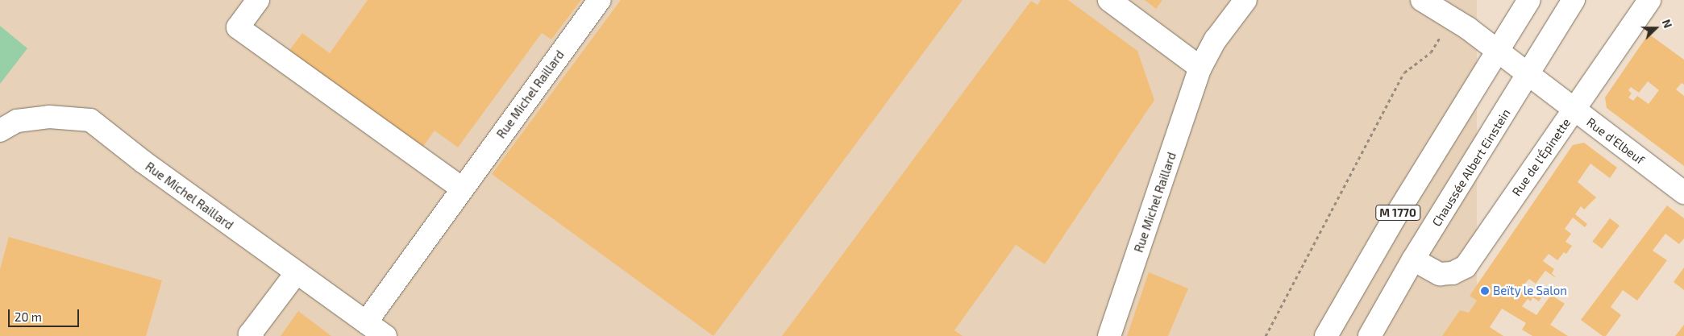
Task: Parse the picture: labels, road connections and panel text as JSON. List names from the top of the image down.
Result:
{
  "streets": {
    "street": [
      "Rue Michel Raillard",
      "Rue d'Elbeuf",
      "Rue de l'Épinette",
      "Chaussée Albert Einstein",
      "M 1770"
    ]
  },
  "crossings": [
    ["Rue d'Elbeuf", "Rue de l'Épinette"],
    ["Rue d'Elbeuf", "Chaussée Albert Einstein"],
    ["Rue de l'Épinette", "Chaussée Albert Einstein"]
  ],
  "places": ["Beïty le Salon"],
  "scale_bar": "20 m",
  "north": "right"
}
